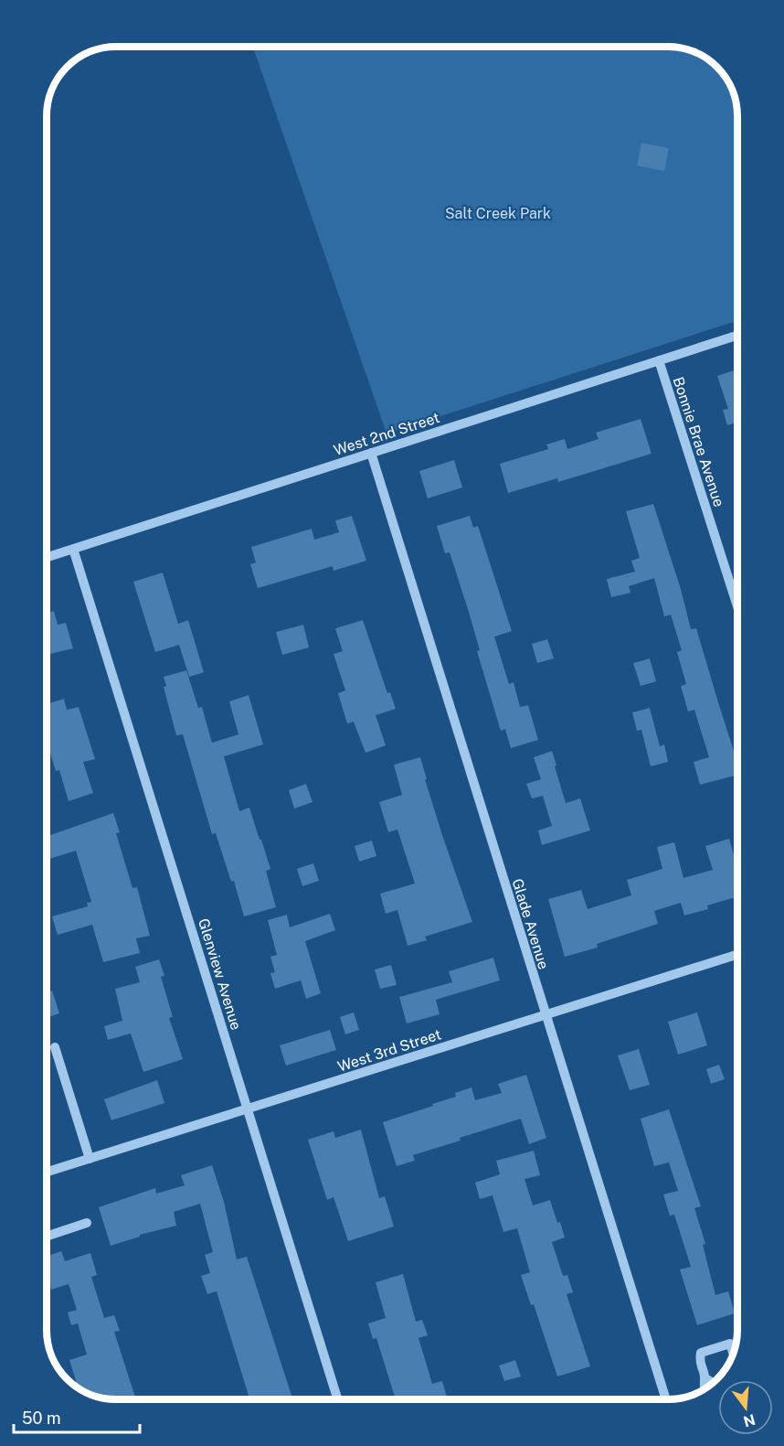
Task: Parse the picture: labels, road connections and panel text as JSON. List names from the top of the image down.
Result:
{
  "streets": {
    "street": [
      "West 2nd Street",
      "Bonnie Brae Avenue",
      "Glade Avenue",
      "Glenview Avenue",
      "West 3rd Street"
    ]
  },
  "crossings": [
    ["West 2nd Street", "Bonnie Brae Avenue"],
    ["West 2nd Street", "Glade Avenue"],
    ["West 2nd Street", "Glenview Avenue"],
    ["Glade Avenue", "West 3rd Street"],
    ["Glenview Avenue", "West 3rd Street"]
  ],
  "parks": ["Salt Creek Park"],
  "scale_bar": "50 m",
  "north": "bottom"
}
